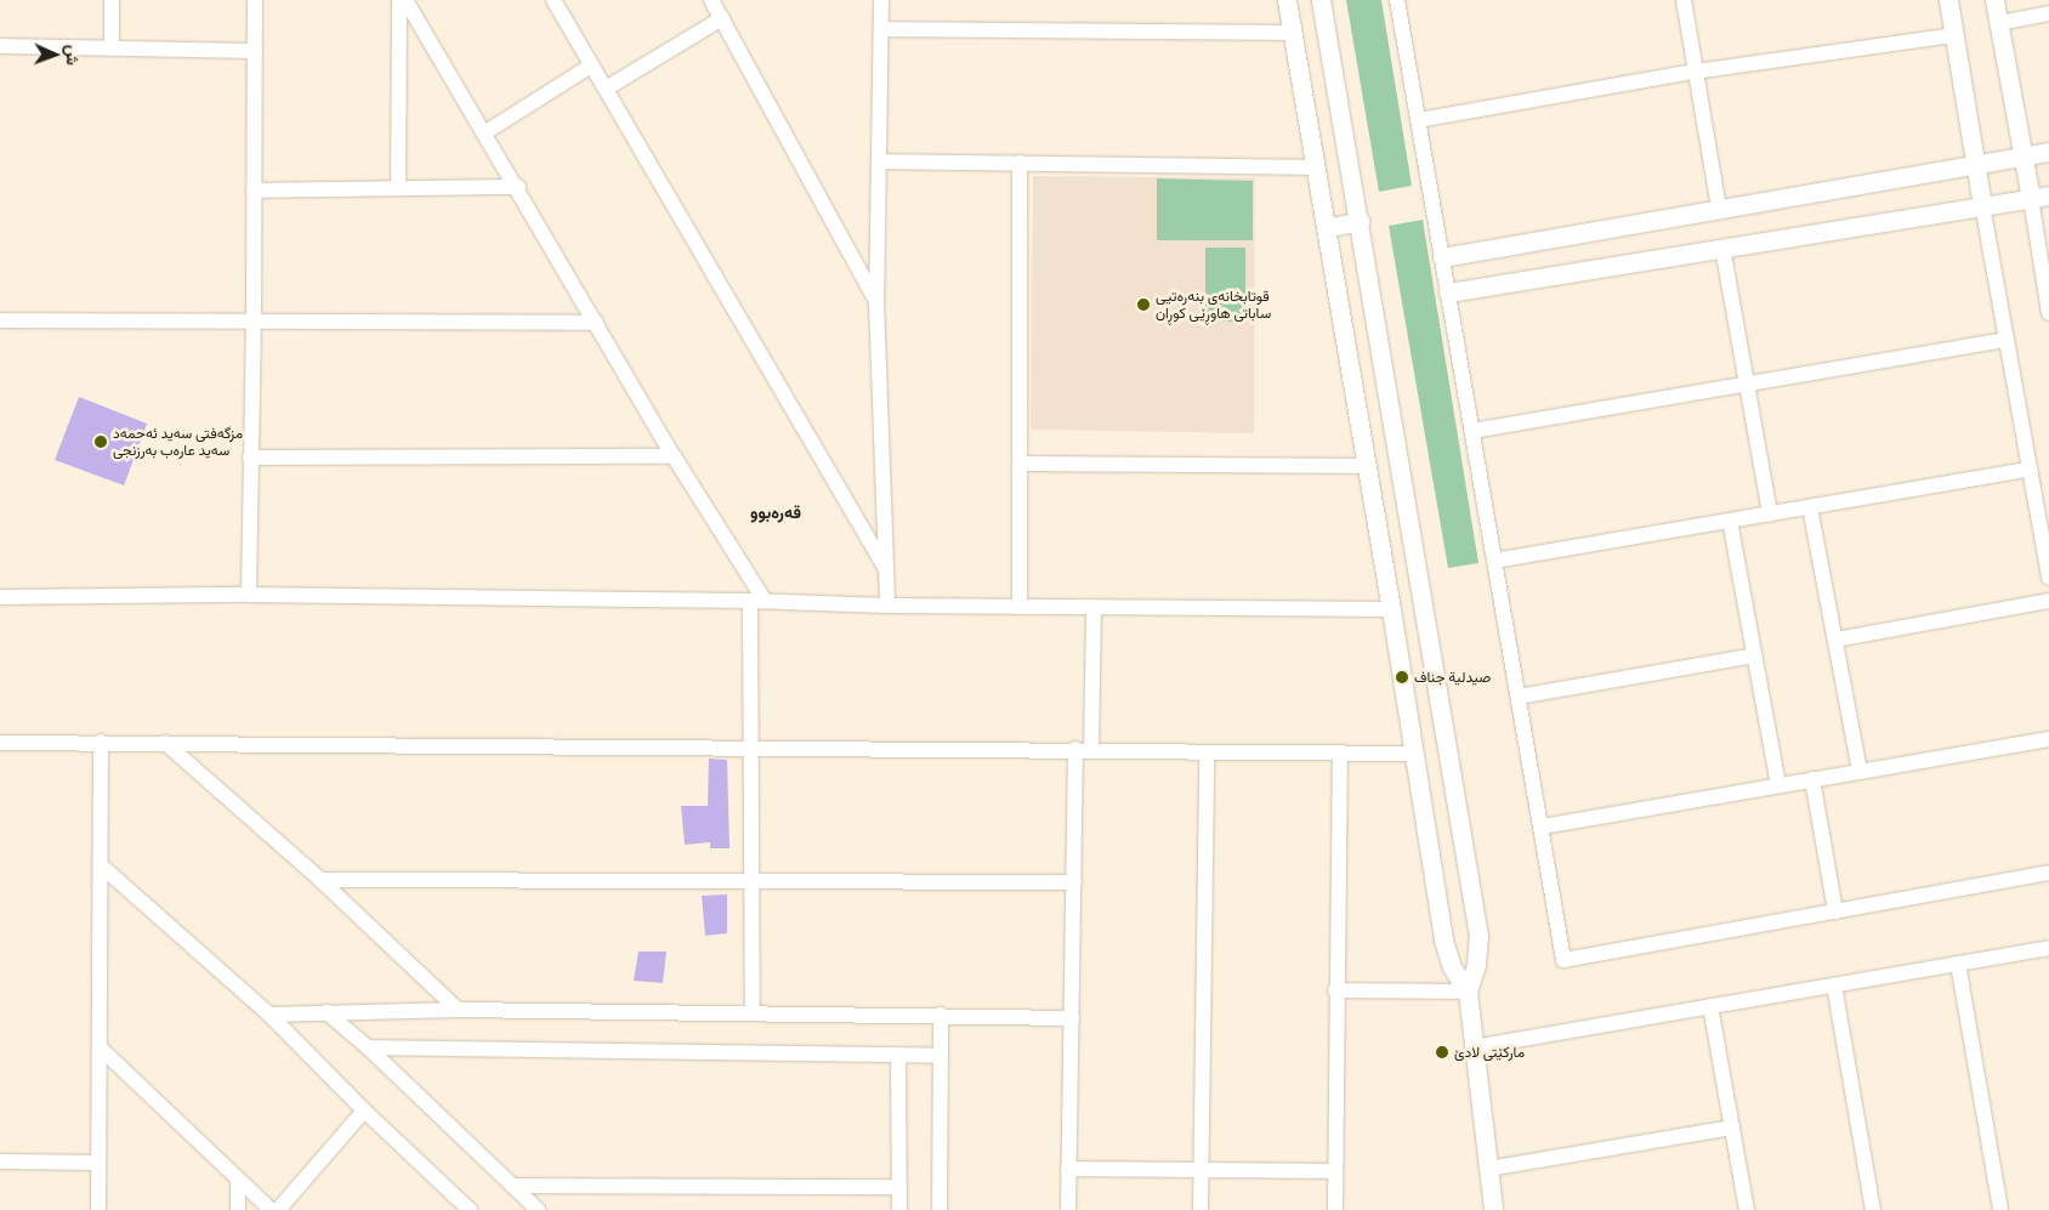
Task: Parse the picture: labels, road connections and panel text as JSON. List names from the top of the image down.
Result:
{
  "districts": ["قەرەبوو"],
  "places": [
    "قوتابخانەی بنەڕەتیی ساباتی هاوڕێی کوڕان",
    "مزگەفتی سەید ئەحمەد سەید عارەب بەرزنجی",
    "صيدلية جناف",
    "ماركێتی لادێ"
  ],
  "north": "right"
}
